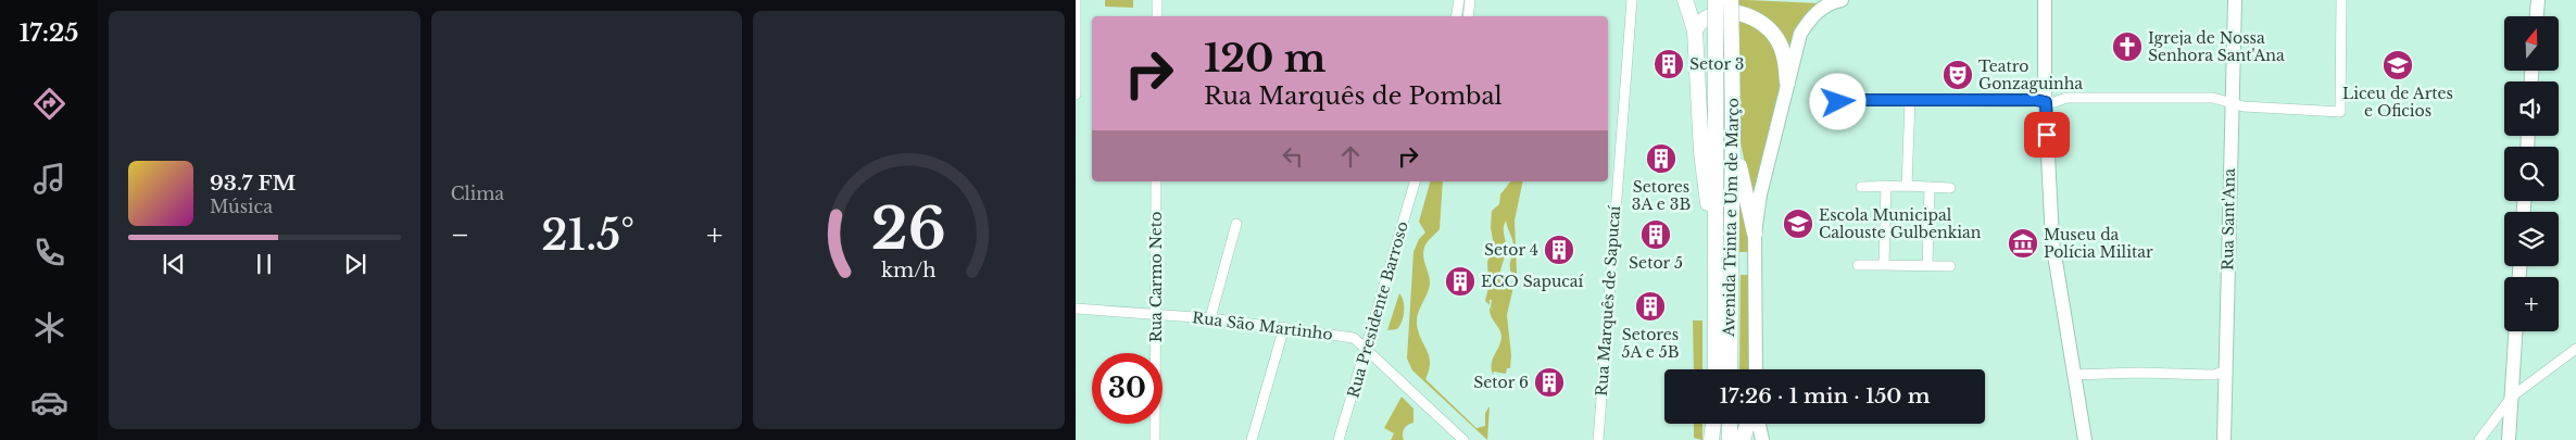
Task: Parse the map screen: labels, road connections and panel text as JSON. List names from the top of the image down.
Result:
{
  "streets": {
    "main road": ["Avenida Trinta e Um de Março"],
    "street": [
      "Rua Sant'Ana",
      "Rua Carmo Neto",
      "Rua Marquês de Sapucaí",
      "Rua Presidente Barroso",
      "Rua São Martinho"
    ]
  },
  "crossings": [
    ["Rua Carmo Neto", "Rua São Martinho"],
    ["Rua Presidente Barroso", "Rua São Martinho"]
  ],
  "places": {
    "church": ["Igreja de Nossa Senhora Sant'Ana"],
    "building": [
      "Setor 3",
      "Setores 3A e 3B",
      "Setor 5",
      "Setor 4",
      "ECO Sapucaí",
      "Setores 5A e 5B",
      "Setor 6"
    ],
    "school or university": ["Liceu de Artes e Oficios", "Escola Municipal Calouste Gulbenkian"],
    "theatre": ["Teatro Gonzaguinha"],
    "museum": ["Museu da Polícia Militar"]
  },
  "north": "top",
  "page": {
    "tabs": "17:25",
    "tile": "Clima",
    "map_buttons": "+",
    "turn": ["120 m", "Rua Marquês de Pombal"],
    "song": ["93.7 FM", "Música"],
    "heat": ["−", "21.5°", "+"],
    "limit": "30",
    "trip": "17:26 · 1 min · 150 m",
    "gauge": ["26", "km/h"]
  }
}
